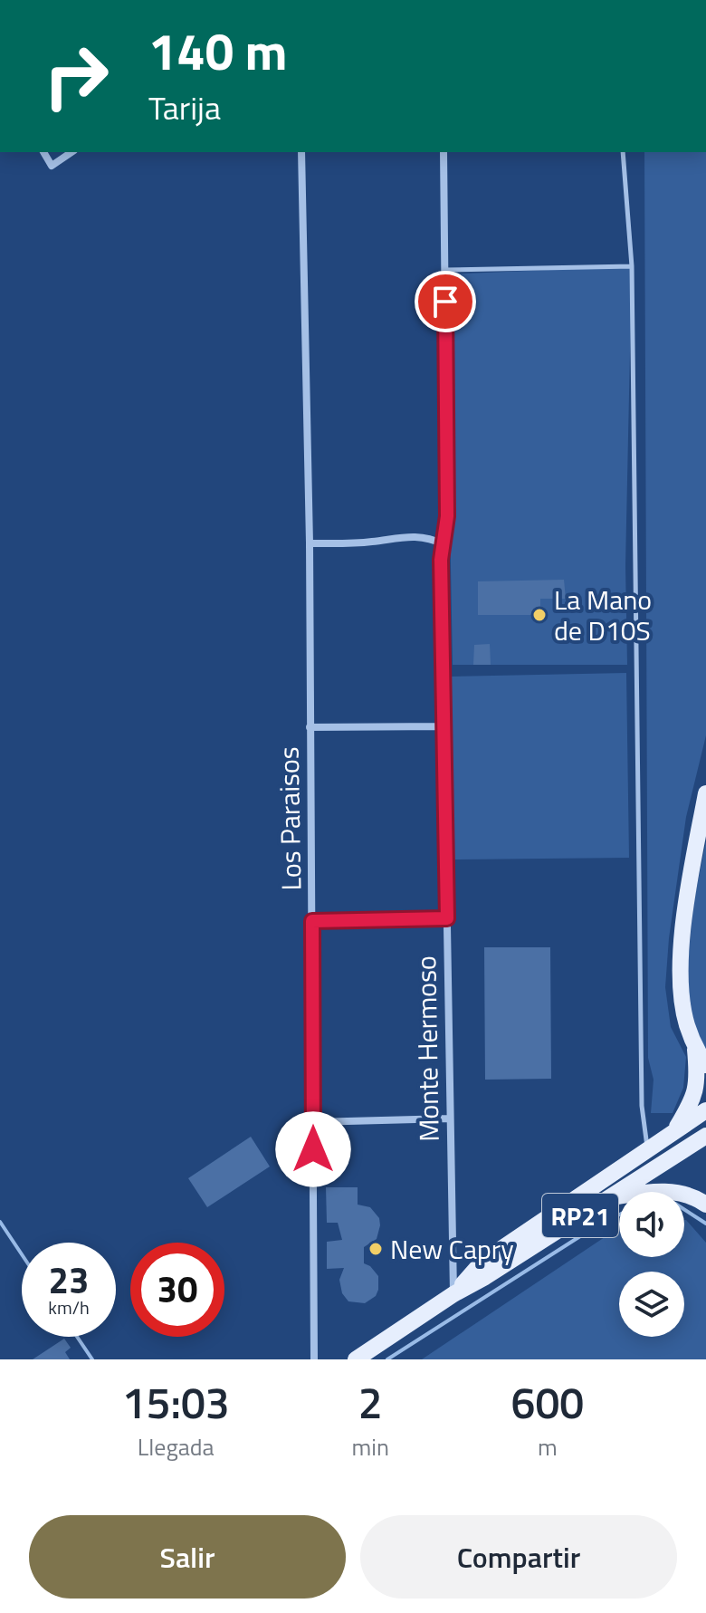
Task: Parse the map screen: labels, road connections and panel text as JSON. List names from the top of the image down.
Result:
{
  "streets": {
    "main road": ["RP21"],
    "street": ["Los Paraisos", "Monte Hermoso"]
  },
  "crossings": [
    ["Monte Hermoso", "RP21"]
  ],
  "places": ["La Mano de D10S", "New Capry"],
  "page": {
    "turn": ["140 m", "Tarija"],
    "speed": "23 km/h",
    "limit": "30",
    "eta": [
      "15:03",
      "Llegada",
      "2",
      "min",
      "600",
      "m"
    ],
    "buttons": ["Salir", "Compartir"]
  }
}
